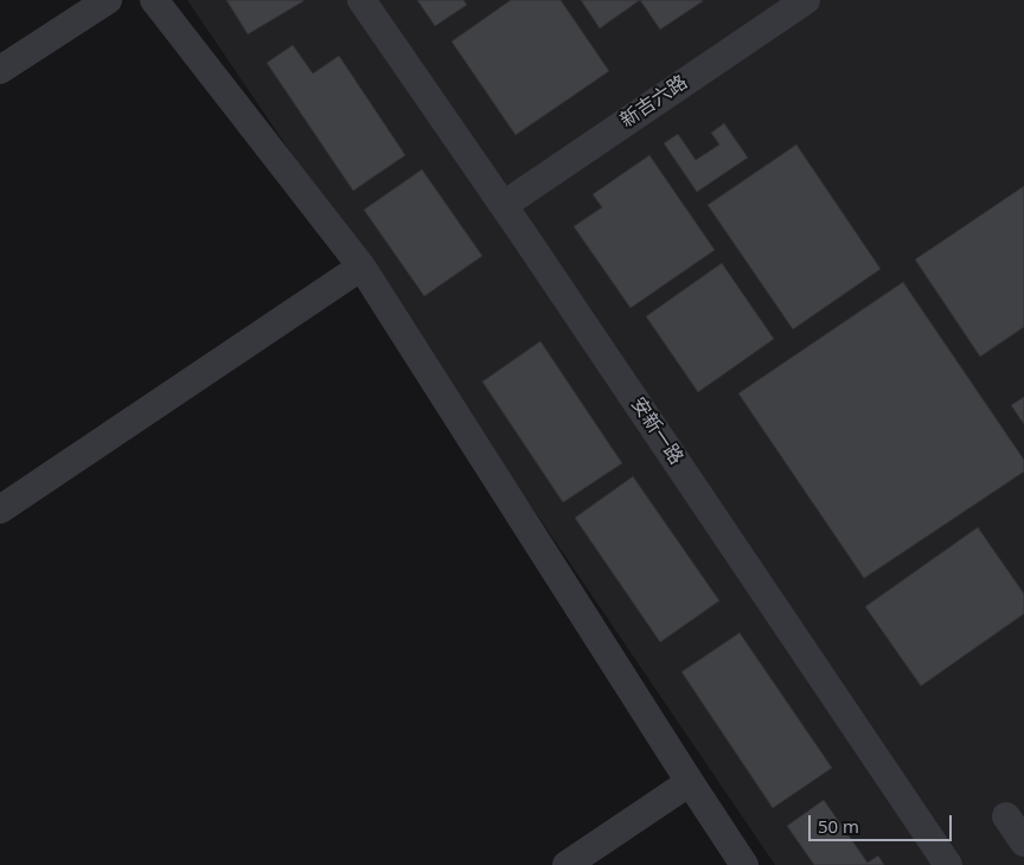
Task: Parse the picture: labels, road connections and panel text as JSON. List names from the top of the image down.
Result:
{
  "streets": {
    "street": ["新吉六路", "安新一路"]
  },
  "crossings": [
    ["新吉六路", "安新一路"]
  ],
  "scale_bar": "50 m"
}
